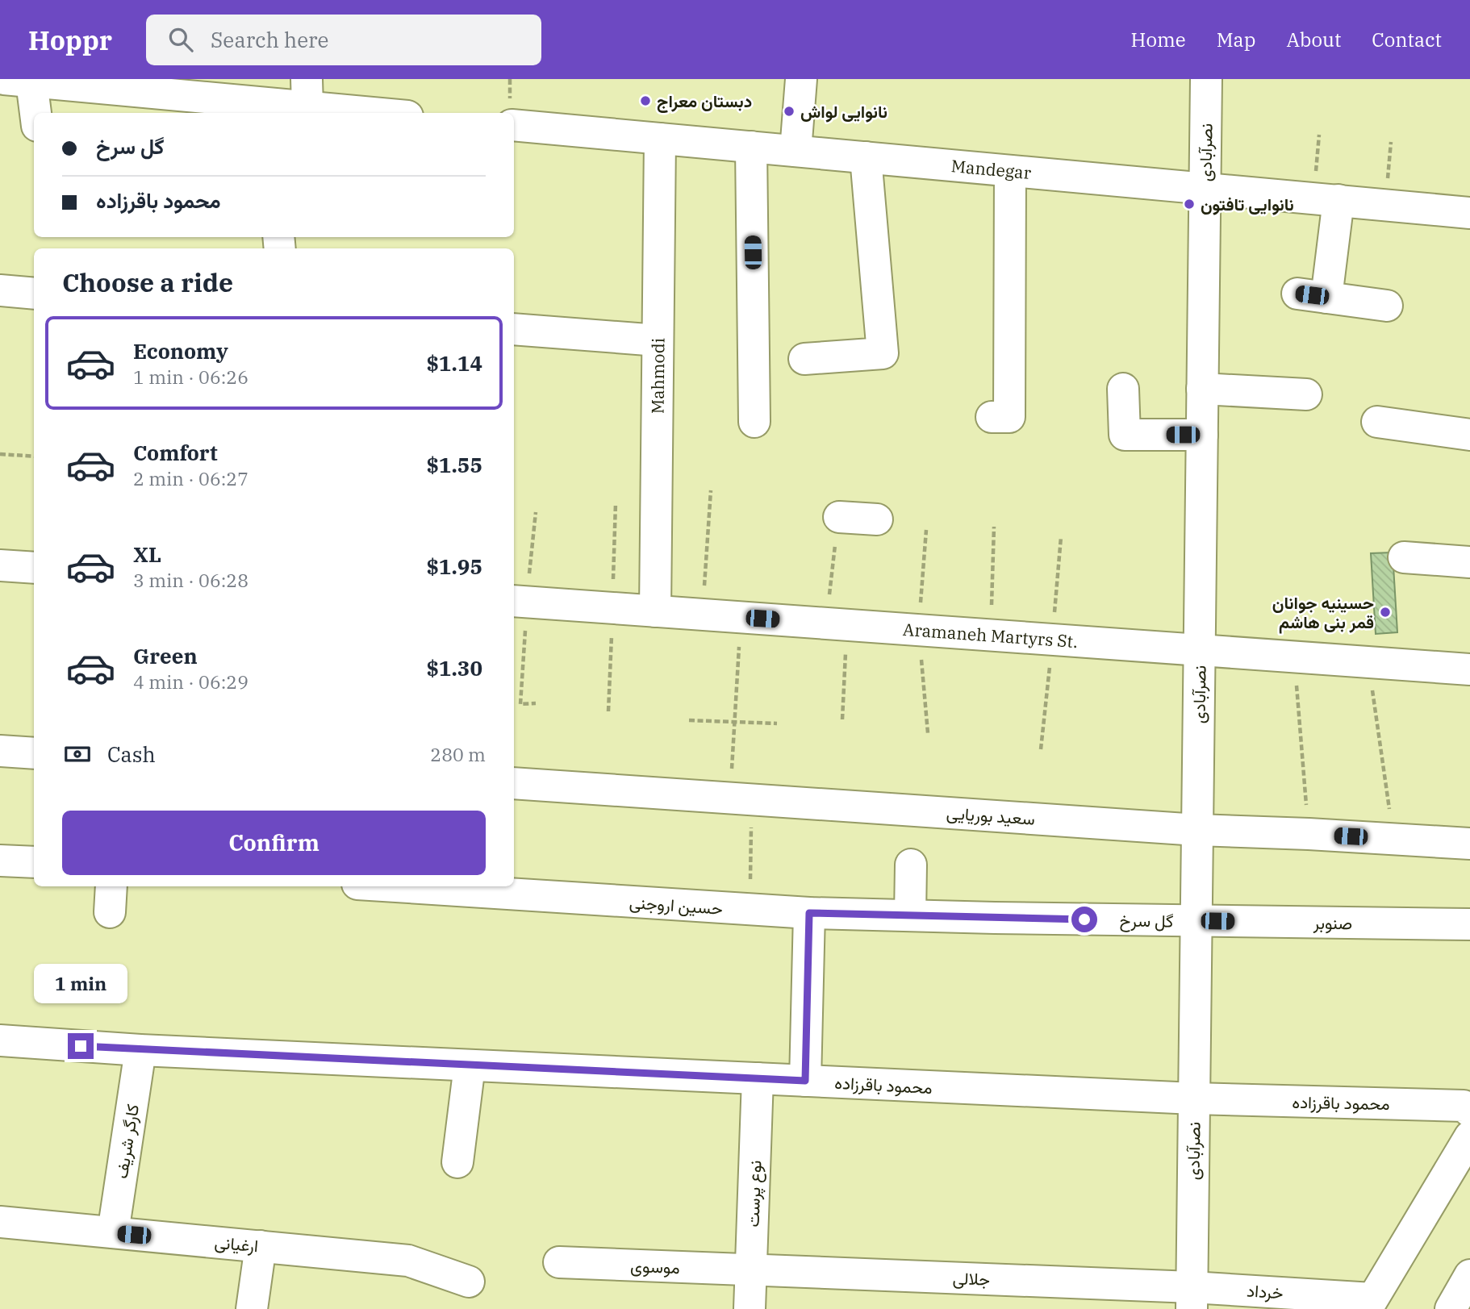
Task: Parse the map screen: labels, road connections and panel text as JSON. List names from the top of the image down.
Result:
{
  "streets": {
    "main road": [
      "نصرآبادی",
      "Mandegar",
      "Mahmodi",
      "Aramaneh Martyrs St.",
      "سعید بوریایی",
      "حسین اروجنی",
      "گل سرخ",
      "صنوبر",
      "محمود باقرزاده",
      "کارگر شریف",
      "نوع پرست",
      "ارغیانی",
      "موسوی",
      "جلالی",
      "خرداد"
    ]
  },
  "crossings": [
    ["نصرآبادی", "Mandegar"],
    ["نصرآبادی", "Aramaneh Martyrs St."],
    ["نصرآبادی", "سعید بوریایی"],
    ["نصرآبادی", "گل سرخ"],
    ["نصرآبادی", "صنوبر"],
    ["نصرآبادی", "محمود باقرزاده"],
    ["نصرآبادی", "جلالی"],
    ["نصرآبادی", "خرداد"],
    ["Mandegar", "Mahmodi"],
    ["Mahmodi", "Aramaneh Martyrs St."],
    ["حسین اروجنی", "گل سرخ"],
    ["گل سرخ", "صنوبر"],
    ["محمود باقرزاده", "کارگر شریف"],
    ["محمود باقرزاده", "نوع پرست"],
    ["کارگر شریف", "ارغیانی"],
    ["نوع پرست", "موسوی"],
    ["نوع پرست", "جلالی"],
    ["موسوی", "جلالی"],
    ["جلالی", "خرداد"]
  ],
  "places": [
    "دبستان معراج",
    "نانوایی لواش",
    "نانوایی تافتون",
    "حسینیه جوانان قمر بنی هاشم"
  ],
  "page": {
    "header": "Hoppr",
    "search": "Search here",
    "nav": [
      "Home",
      "Map",
      "About",
      "Contact"
    ],
    "banner": ["گل سرخ", "محمود باقرزاده"],
    "heading": "Choose a ride",
    "list": [
      {
        "name": "Economy",
        "note": "1 min · 06:26",
        "value": "$1.14"
      },
      {
        "name": "Comfort",
        "note": "2 min · 06:27",
        "value": "$1.55"
      },
      {
        "name": "XL",
        "note": "3 min · 06:28",
        "value": "$1.95"
      },
      {
        "name": "Green",
        "note": "4 min · 06:29",
        "value": "$1.30"
      }
    ],
    "pay": ["Cash", "280 m"],
    "buttons": "Confirm",
    "bubble": "1 min"
  }
}
